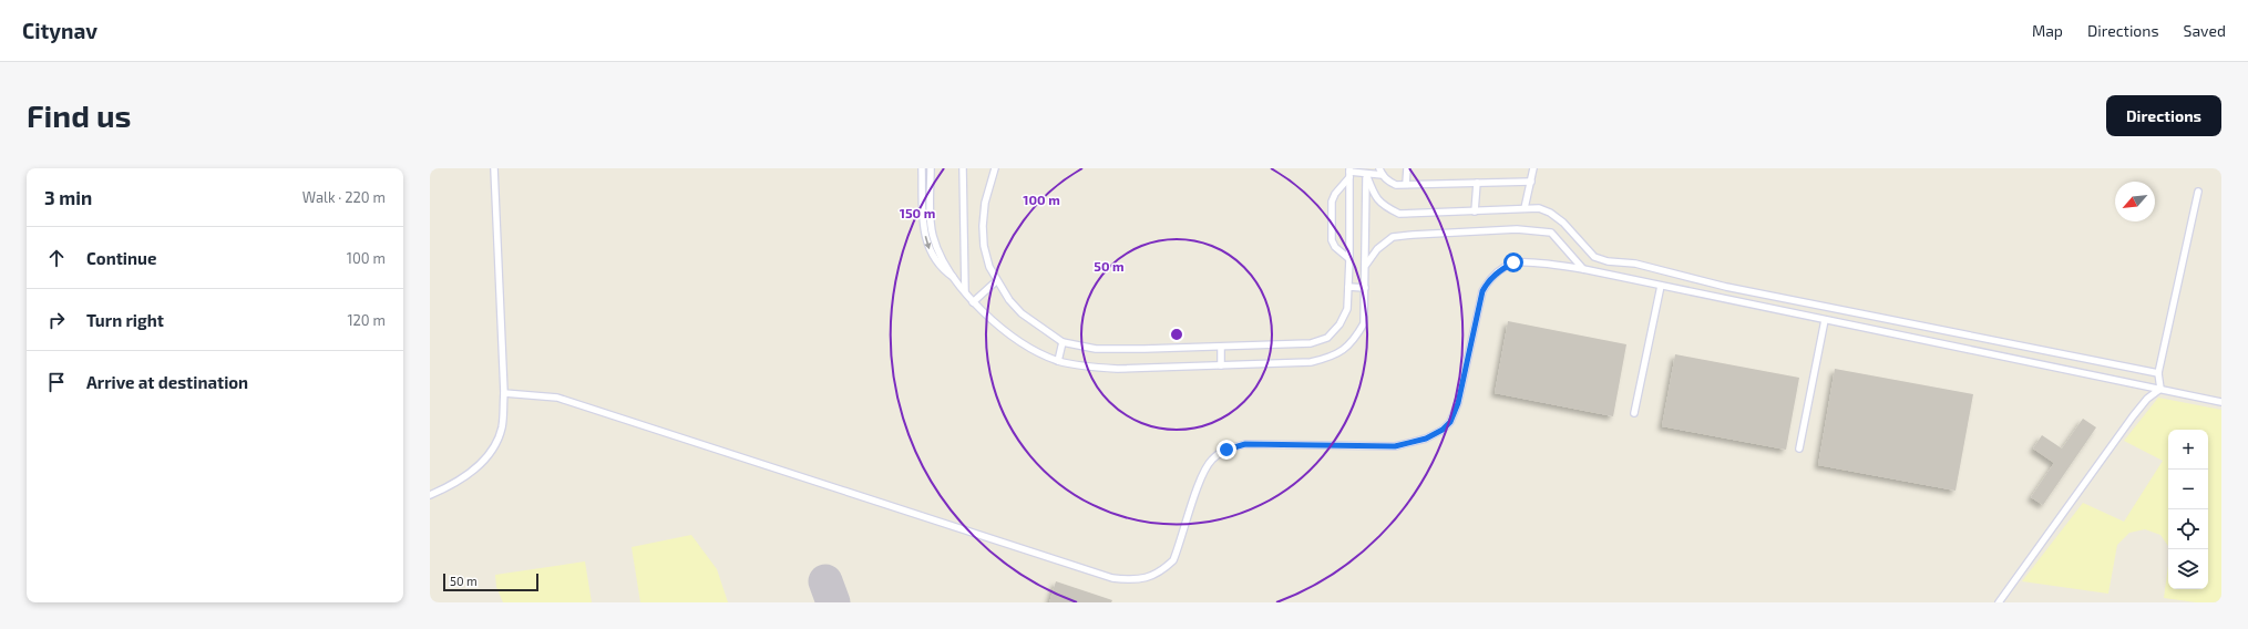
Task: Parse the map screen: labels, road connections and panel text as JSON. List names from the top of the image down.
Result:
{
  "scale_bar": "50 m",
  "north": "bottom left",
  "page": {
    "header": "Citynav",
    "nav": ["Map", "Directions", "Saved"],
    "buttons": "Directions",
    "title": "Find us",
    "heading": ["3 min", "Walk · 220 m"],
    "list": [
      ["Continue", "100 m"],
      ["Turn right", "120 m"],
      "Arrive at destination"
    ],
    "map_buttons": ["+", "−"],
    "scale": "50 m"
  },
  "rings": ["100 m", "150 m", "50 m"]
}
